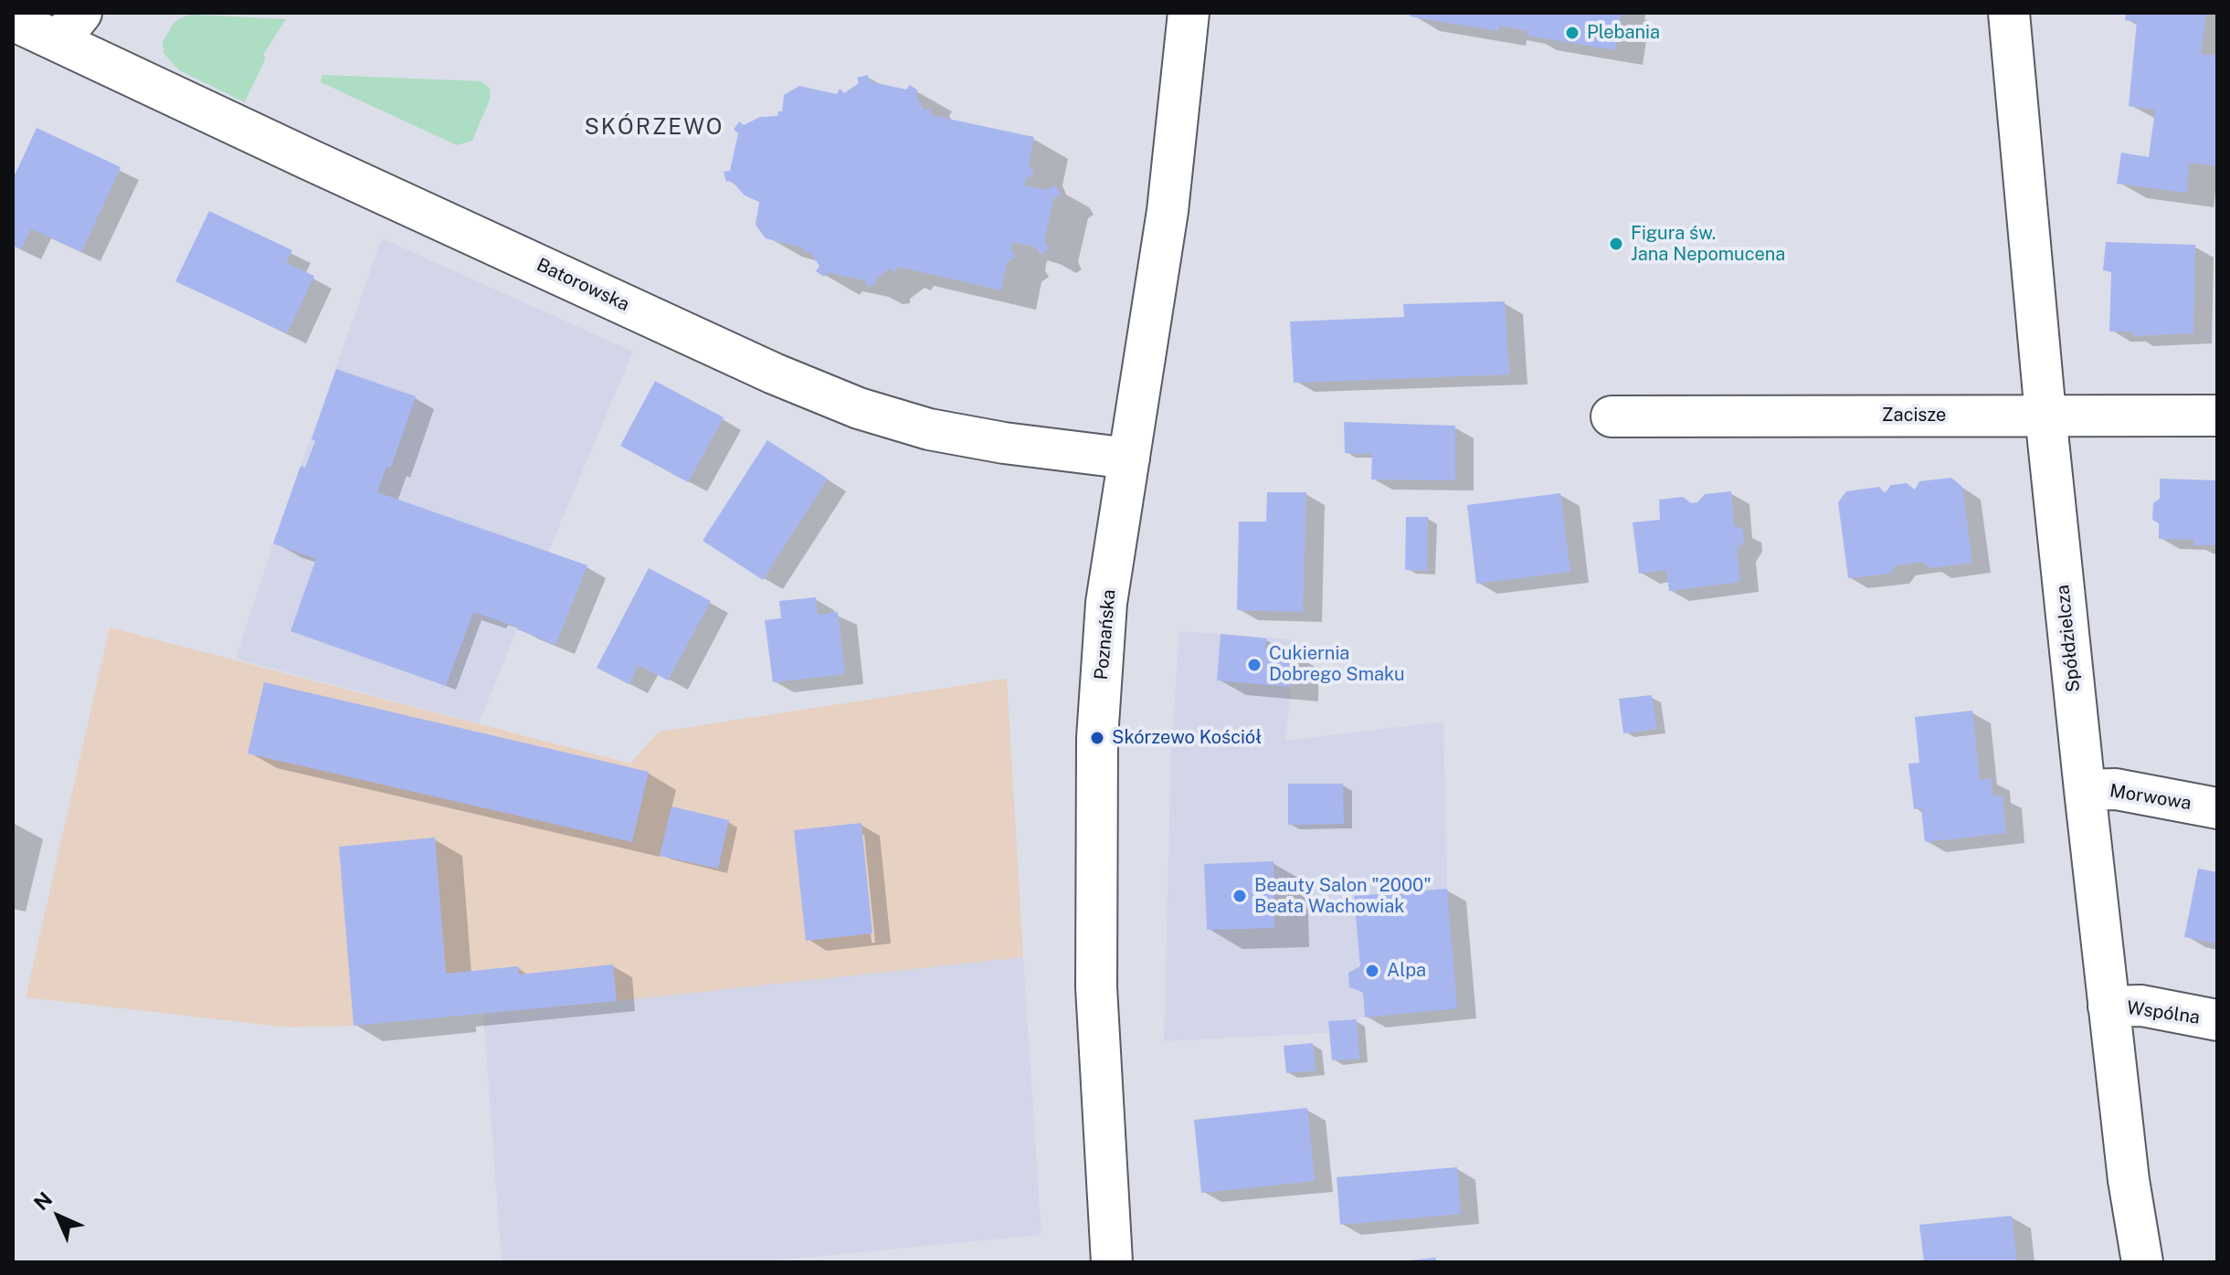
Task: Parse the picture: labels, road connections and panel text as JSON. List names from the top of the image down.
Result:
{
  "streets": {
    "street": [
      "Batorowska",
      "Zacisze",
      "Poznańska",
      "Spółdzielcza",
      "Morwowa",
      "Wspólna"
    ]
  },
  "crossings": [
    ["Batorowska", "Poznańska"],
    ["Zacisze", "Spółdzielcza"],
    ["Spółdzielcza", "Morwowa"],
    ["Spółdzielcza", "Wspólna"]
  ],
  "districts": ["SKÓRZEWO"],
  "places": [
    "Plebania",
    "Figura św. Jana Nepomucena",
    "Cukiernia Dobrego Smaku",
    "Skórzewo Kościół",
    "Beauty Salon \"2000\" Beata Wachowiak",
    "Alpa"
  ],
  "north": "top left"
}
